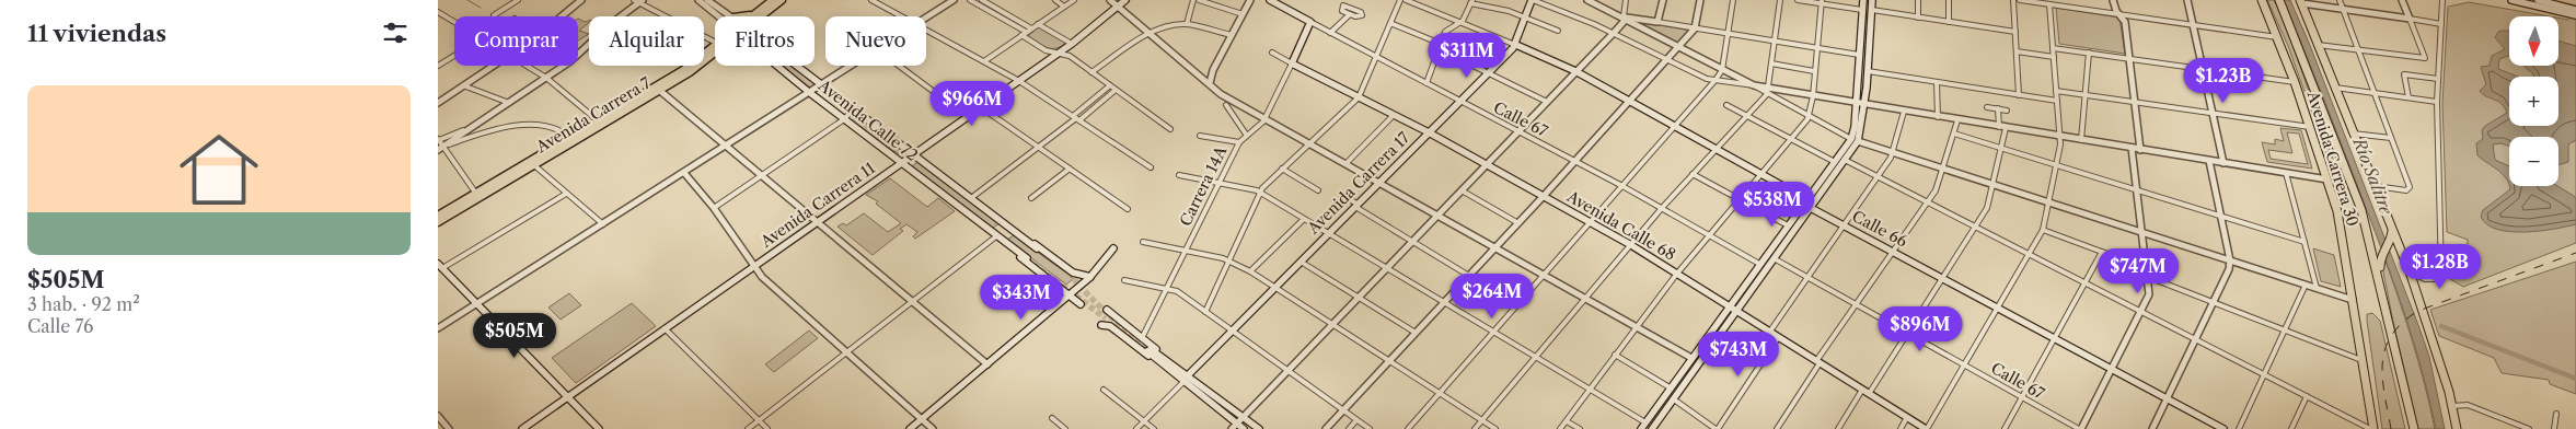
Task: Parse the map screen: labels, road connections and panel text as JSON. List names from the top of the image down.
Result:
{
  "streets": {
    "highway": ["Avenida Carrera 30"],
    "main road": [
      "Avenida Carrera 7",
      "Calle 67",
      "Avenida Calle 72",
      "Avenida Carrera 17",
      "Carrera 14A",
      "Avenida Carrera 11",
      "Avenida Calle 68",
      "Calle 66"
    ]
  },
  "crossings": [
    ["Calle 67", "Avenida Carrera 17"],
    ["Calle 67", "Carrera 14A"],
    ["Avenida Calle 72", "Avenida Carrera 11"],
    ["Avenida Carrera 17", "Avenida Calle 68"],
    ["Avenida Carrera 17", "Calle 66"],
    ["Carrera 14A", "Avenida Calle 68"]
  ],
  "water": ["Río Salitre"],
  "north": "bottom",
  "page": {
    "heading": "11 viviendas",
    "map_buttons": ["+", "−"],
    "chip": [
      "Comprar",
      "Alquilar",
      "Filtros",
      "Nuevo"
    ],
    "price": [
      "$311M",
      "$1.23B",
      "$966M",
      "$538M",
      "$1.28B",
      "$747M",
      "$264M",
      "$343M",
      "$896M",
      "$505M",
      "$743M"
    ],
    "list": [
      {
        "name": "$505M",
        "note": "3 hab. · 92 m² · Calle 76"
      }
    ]
  }
}
